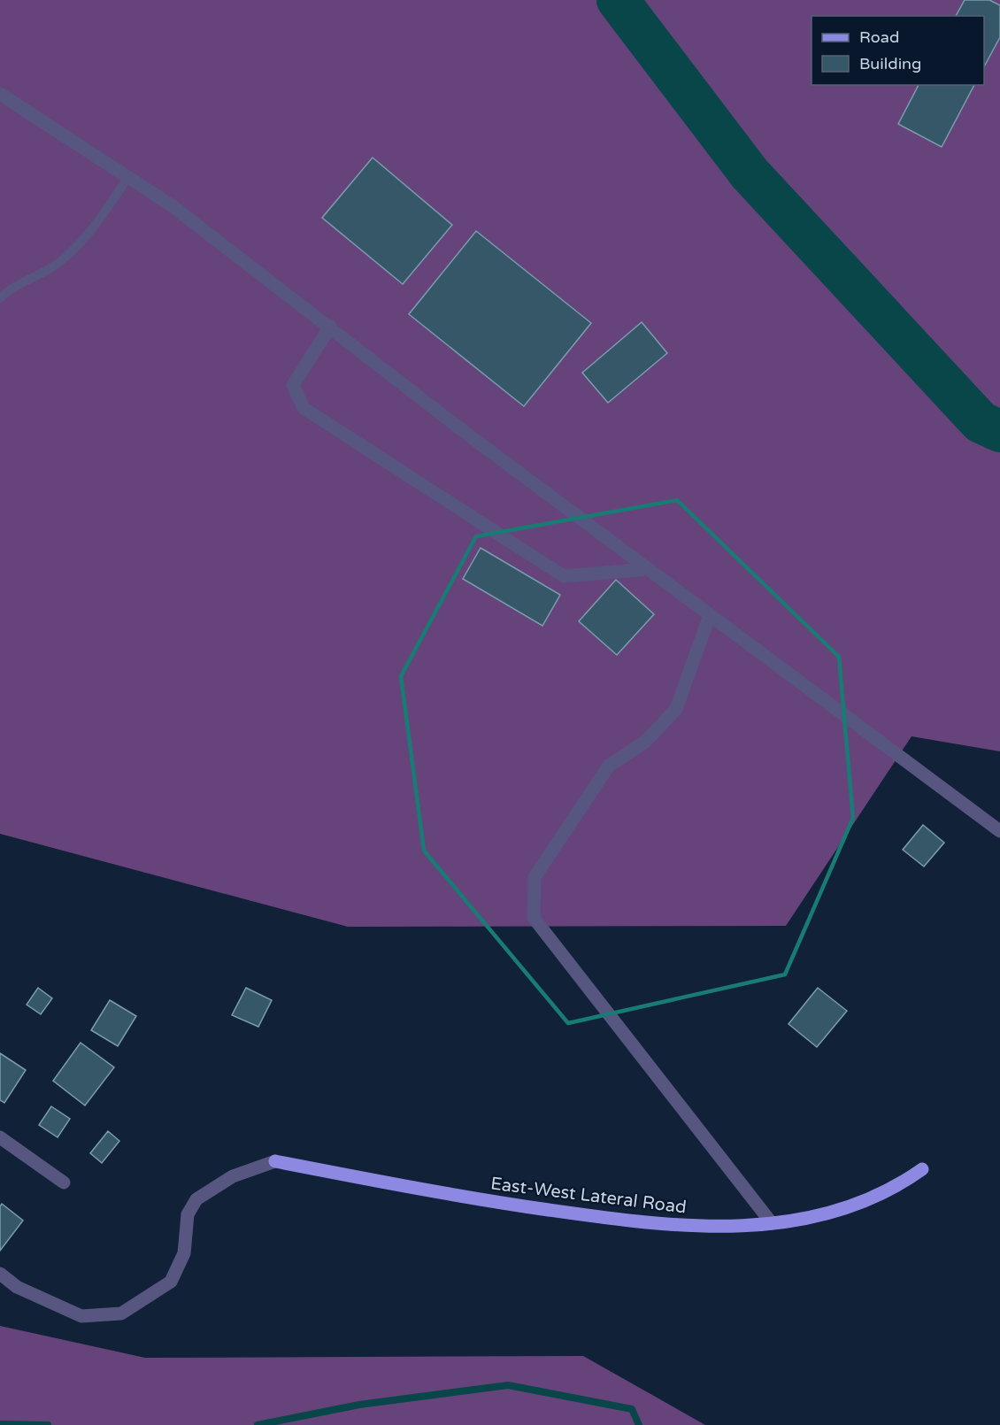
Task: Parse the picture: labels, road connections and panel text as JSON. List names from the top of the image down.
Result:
{
  "streets": {
    "main road": ["East-West Lateral Road"]
  },
  "legend": ["Road", "Building"]
}
